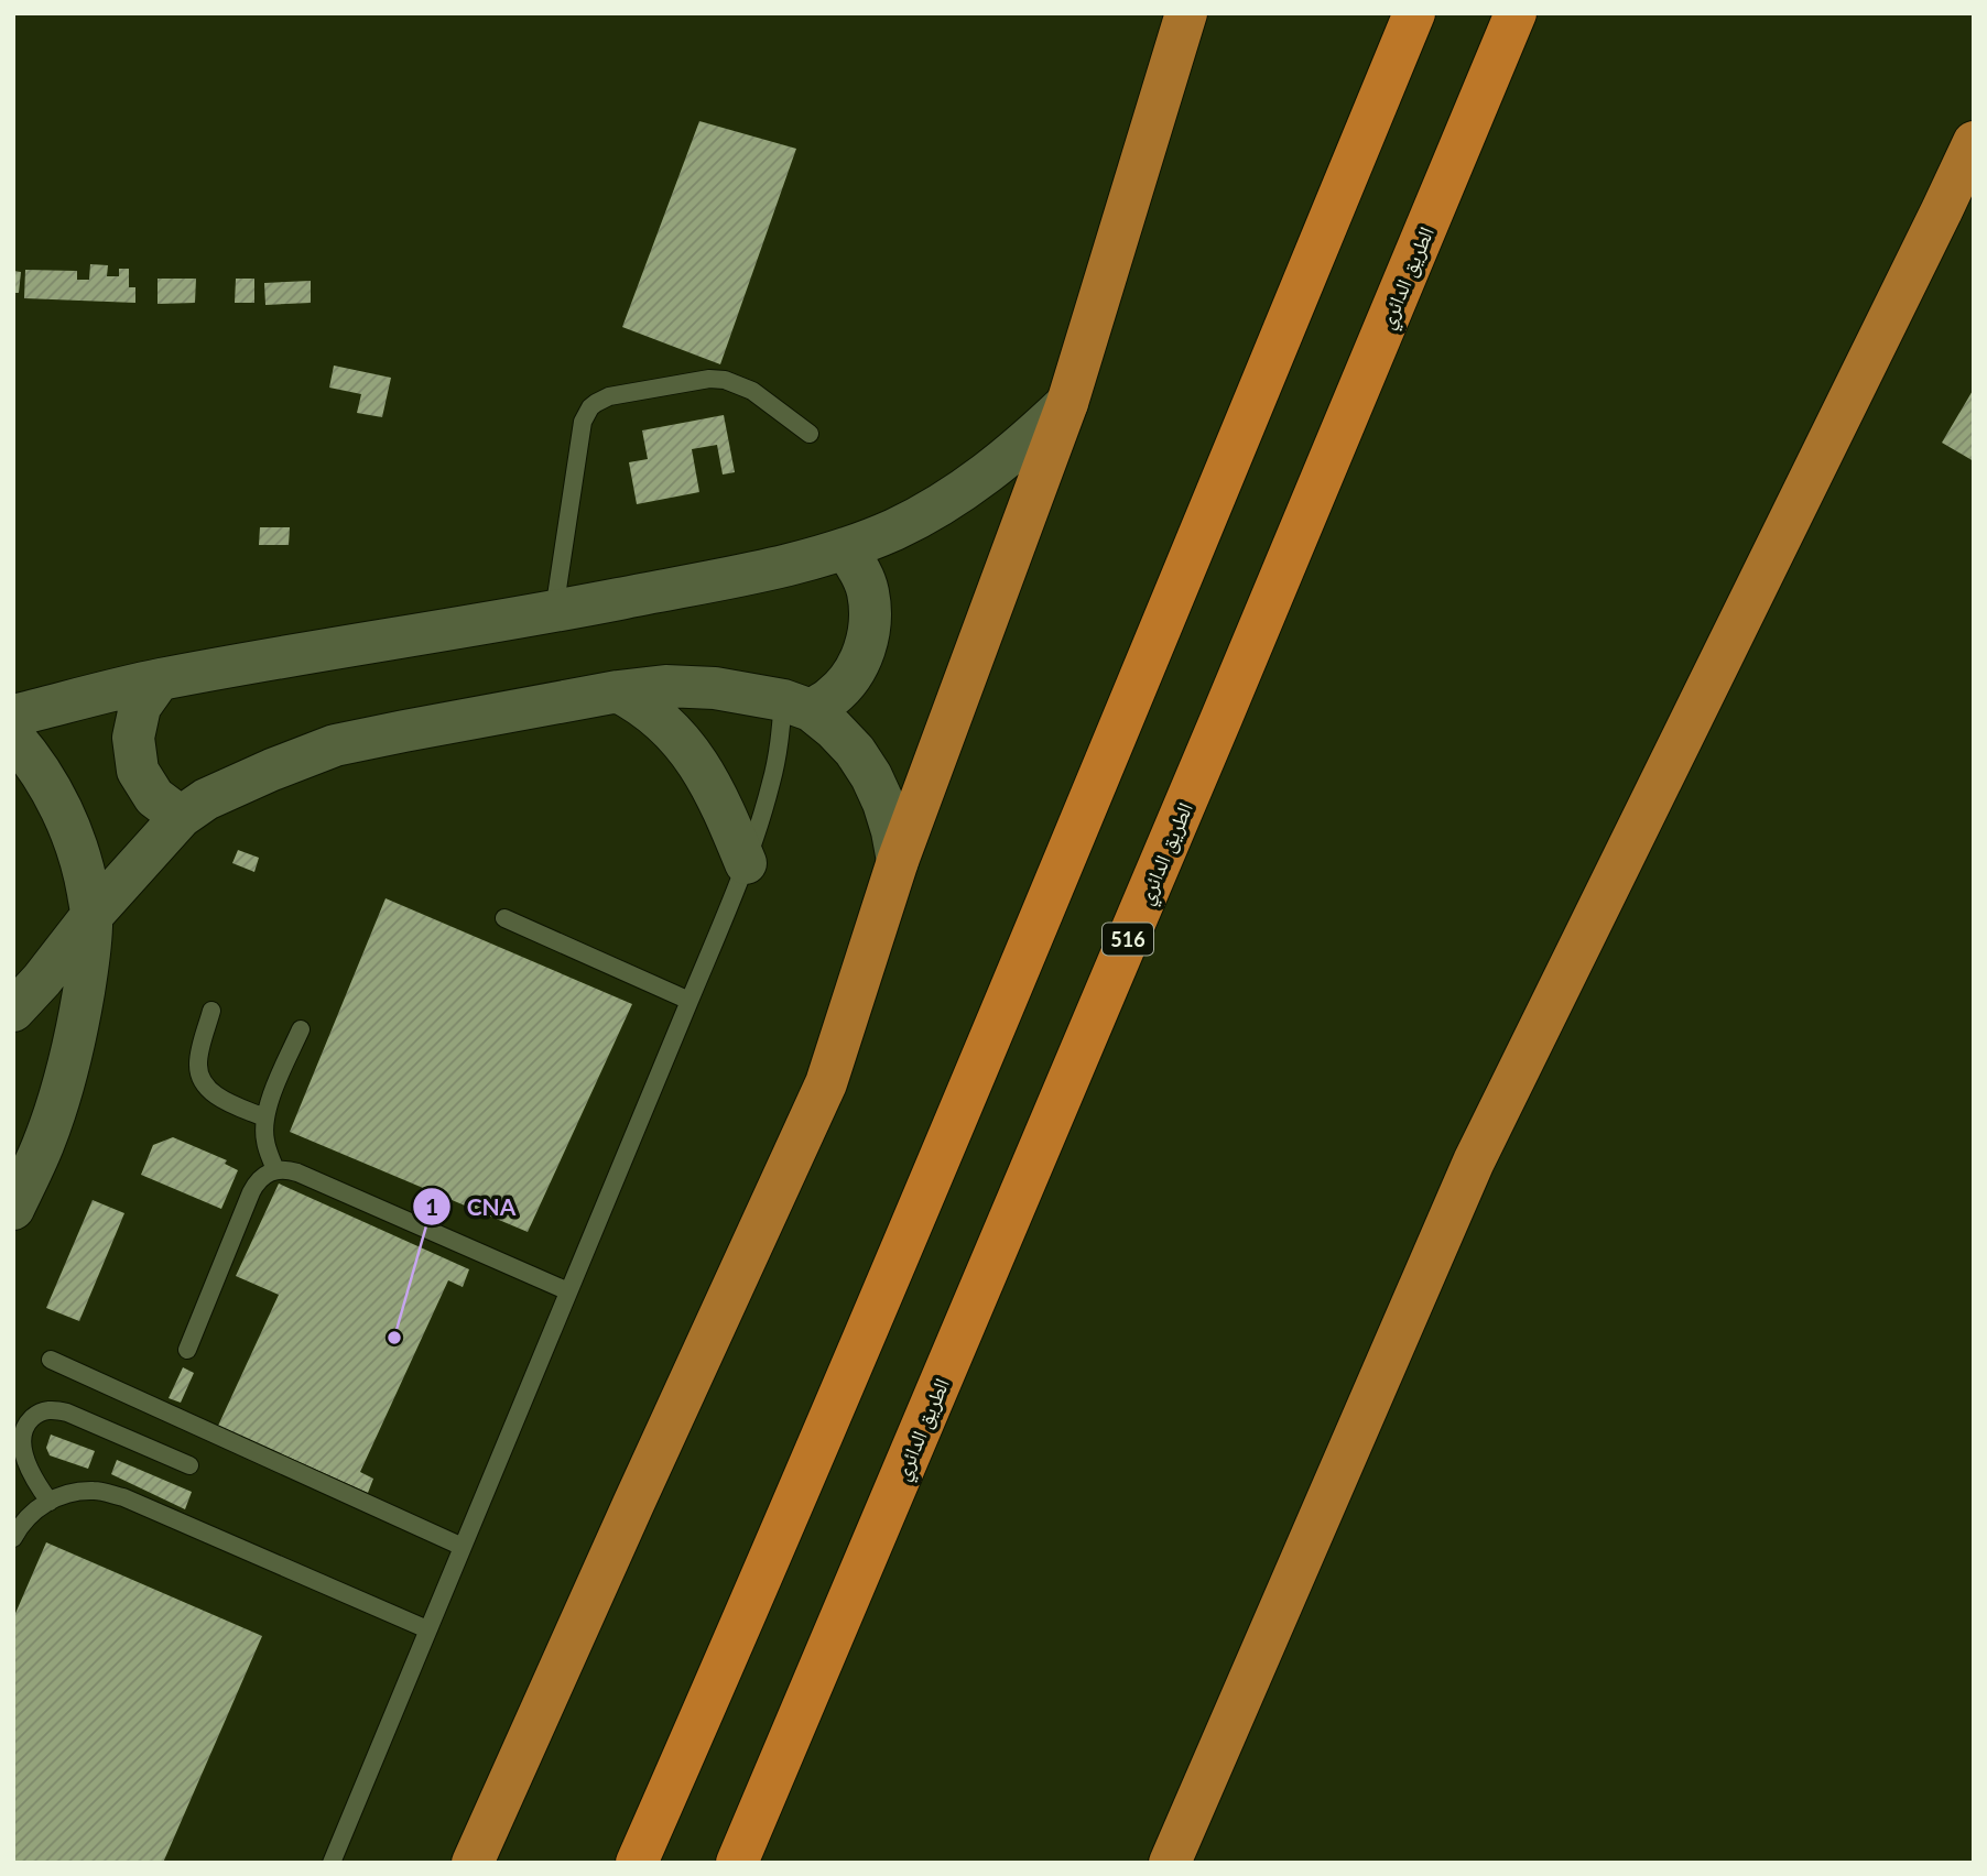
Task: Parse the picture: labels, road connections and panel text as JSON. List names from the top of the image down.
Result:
{
  "streets": {
    "highway": ["الطريق الدائري", "516"]
  },
  "places": ["CNA"]
}
